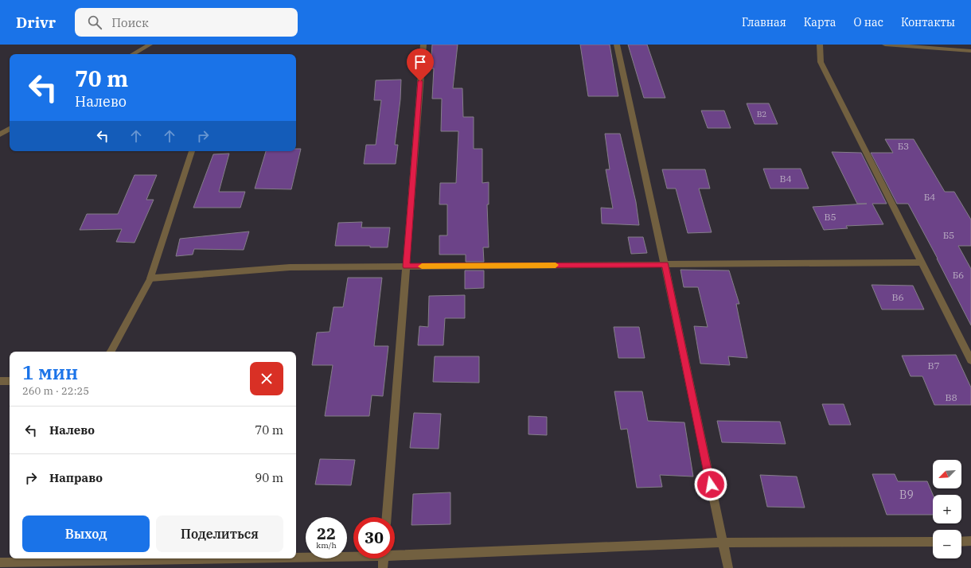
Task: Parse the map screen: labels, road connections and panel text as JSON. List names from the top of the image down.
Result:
{
  "house_numbers": [
    "В2",
    "Б3",
    "В4",
    "Б4",
    "В5",
    "Б5",
    "Б6",
    "В6",
    "В7",
    "В8",
    "В9"
  ],
  "north": "bottom left",
  "page": {
    "header": "Drivr",
    "search": "Поиск",
    "nav": [
      "Главная",
      "Карта",
      "О нас",
      "Контакты"
    ],
    "turn": ["70 m", "Налево"],
    "heading": ["1 мин", "260 m · 22:25"],
    "list": [
      {
        "name": "Налево",
        "value": "70 m"
      },
      {
        "name": "Направо",
        "value": "90 m"
      }
    ],
    "map_buttons": ["+", "−"],
    "buttons": ["Выход", "Поделиться"],
    "speed": "22 km/h",
    "limit": "30"
  }
}
